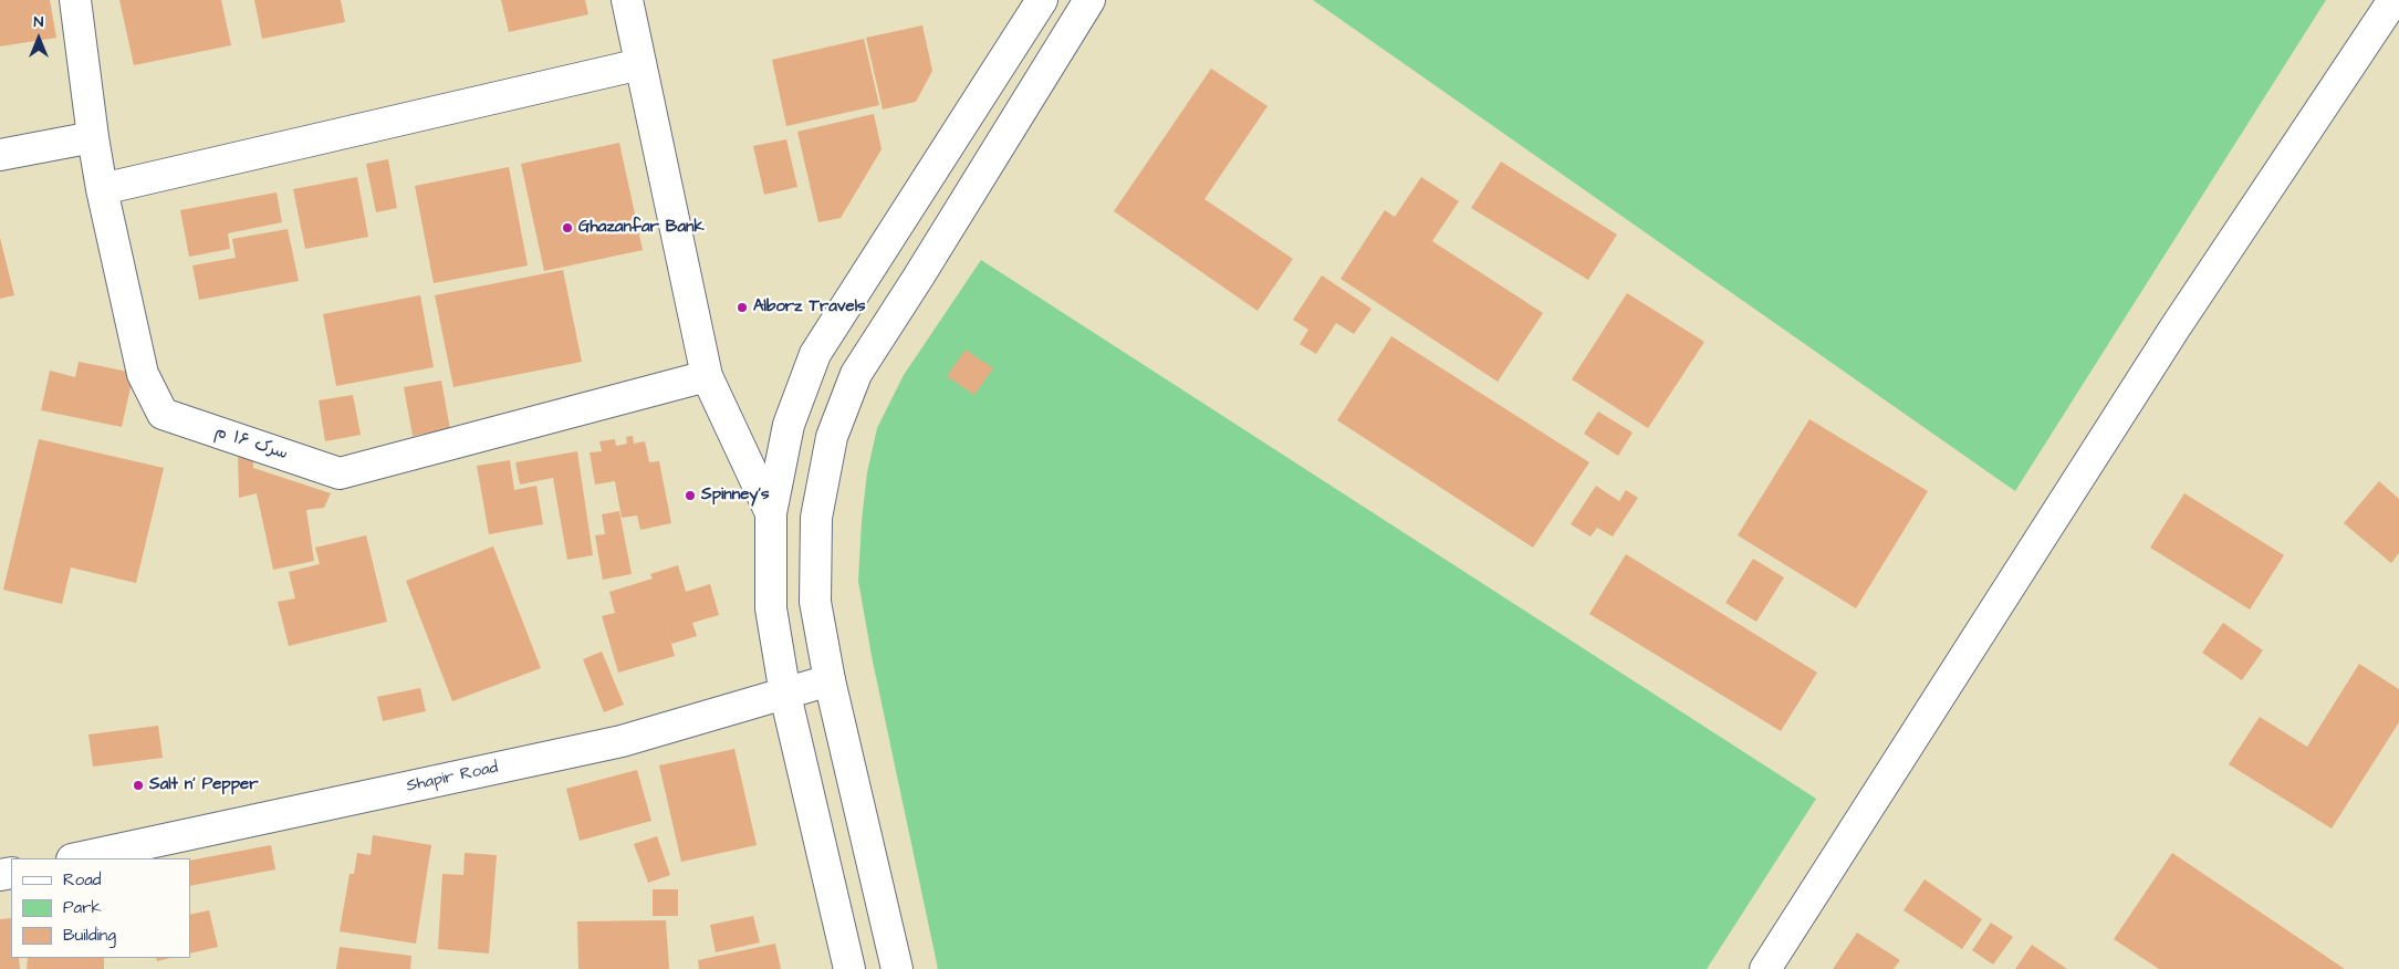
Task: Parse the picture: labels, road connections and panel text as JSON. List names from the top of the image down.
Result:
{
  "streets": {
    "street": ["سرک ۱۶ م", "Shapir Road"]
  },
  "places": [
    "Ghazanfar Bank",
    "Alborz Travels",
    "Spinney's",
    "Salt n' Pepper"
  ],
  "legend": ["Road", "Park", "Building"],
  "north": "top"
}
